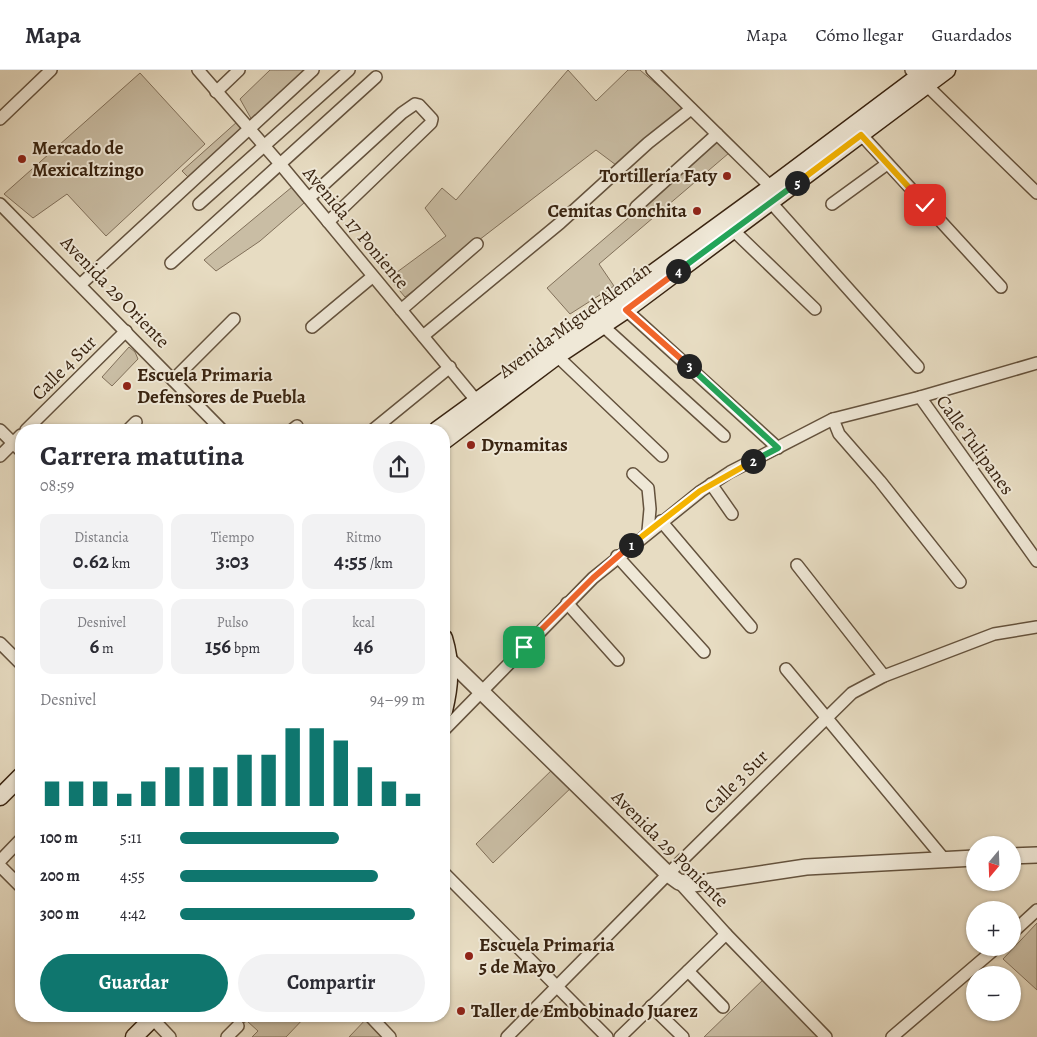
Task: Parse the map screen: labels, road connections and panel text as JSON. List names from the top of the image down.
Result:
{
  "streets": {
    "main road": ["Avenida Miguel Alemán"],
    "street": [
      "Avenida 17 Poniente",
      "Avenida 29 Oriente",
      "Calle 4 Sur",
      "Calle Tulipanes",
      "Calle 3 Sur",
      "Avenida 29 Poniente"
    ]
  },
  "crossings": [
    ["Avenida 17 Poniente", "Avenida Miguel Alemán"],
    ["Avenida 29 Oriente", "Calle 4 Sur"],
    ["Calle 3 Sur", "Avenida 29 Poniente"]
  ],
  "places": [
    "Mercado de Mexicaltzingo",
    "Tortillería Faty",
    "Cemitas Conchita",
    "Escuela Primaria Defensores de Puebla",
    "Dynamitas",
    "Escuela Primaria 5 de Mayo",
    "Taller de Embobinado Juarez"
  ],
  "north": "bottom",
  "page": {
    "header": "Mapa",
    "nav": ["Mapa", "Cómo llegar", "Guardados"],
    "pins": [
      "5",
      "4",
      "3",
      "2",
      "1"
    ],
    "heading": ["Carrera matutina", "08:59"],
    "stats": [
      ["Distancia", "0.62 km"],
      ["Tiempo", "3:03"],
      ["Ritmo", "4:55 /km"],
      ["Desnivel", "6 m"],
      ["Pulso", "156 bpm"],
      ["kcal", "46"]
    ],
    "chart": ["Desnivel", "94–99 m"],
    "list": [
      {
        "name": "100 m",
        "note": "5:11"
      },
      {
        "name": "200 m",
        "note": "4:55"
      },
      {
        "name": "300 m",
        "note": "4:42"
      }
    ],
    "map_buttons": ["+", "−"],
    "buttons": ["Guardar", "Compartir"]
  }
}
